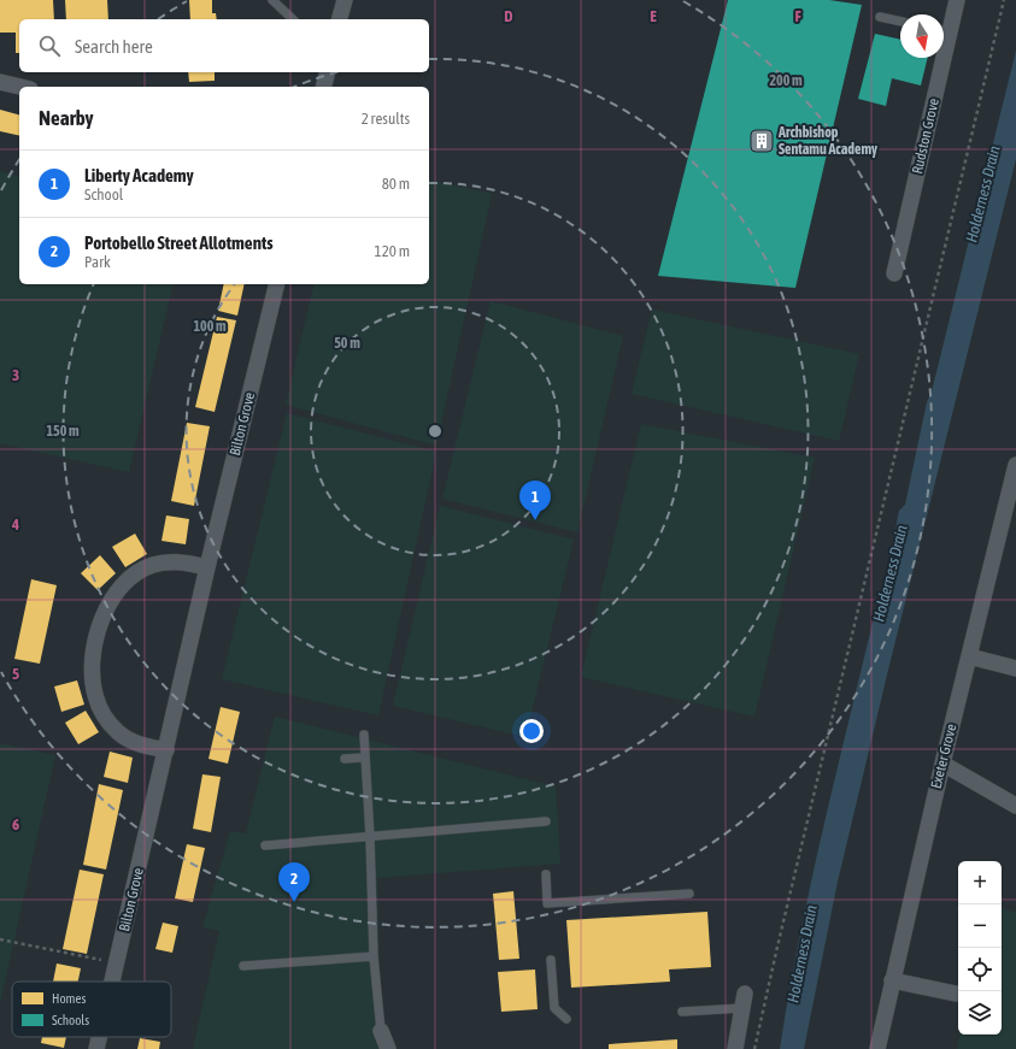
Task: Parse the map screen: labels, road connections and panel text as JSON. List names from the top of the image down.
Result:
{
  "streets": {
    "street": ["Rudston Grove", "Bilton Grove", "Exeter Grove"]
  },
  "water": ["Holderness Drain"],
  "places": {
    "building": ["Archbishop Sentamu Academy"]
  },
  "legend": ["Homes", "Schools"],
  "north": "bottom",
  "page": {
    "search": "Search here",
    "heading": ["Nearby", "2 results"],
    "list": [
      {
        "mark": "1",
        "name": "Liberty Academy",
        "note": "School",
        "value": "80 m"
      },
      {
        "mark": "2",
        "name": "Portobello Street Allotments",
        "note": "Park",
        "value": "120 m"
      }
    ],
    "pins": ["1", "2"],
    "map_buttons": ["+", "−"]
  },
  "grid": {
    "columns": ["D", "E", "F"],
    "rows": [
      "3",
      "4",
      "5",
      "6"
    ]
  },
  "rings": [
    "200 m",
    "100 m",
    "50 m",
    "150 m"
  ]
}
